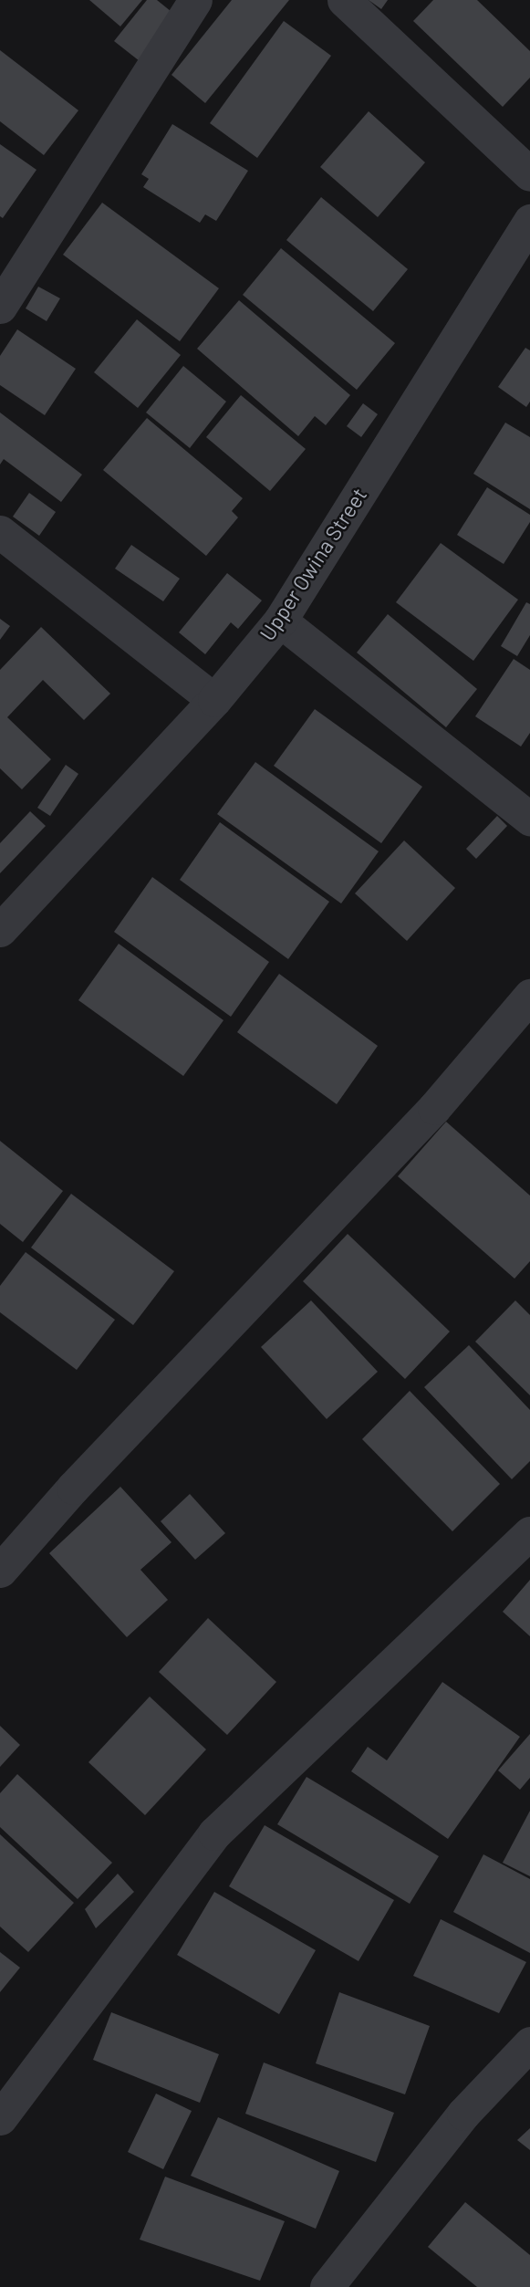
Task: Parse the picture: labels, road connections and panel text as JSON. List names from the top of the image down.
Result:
{
  "streets": {
    "street": ["Upper Owina Street"]
  }
}
